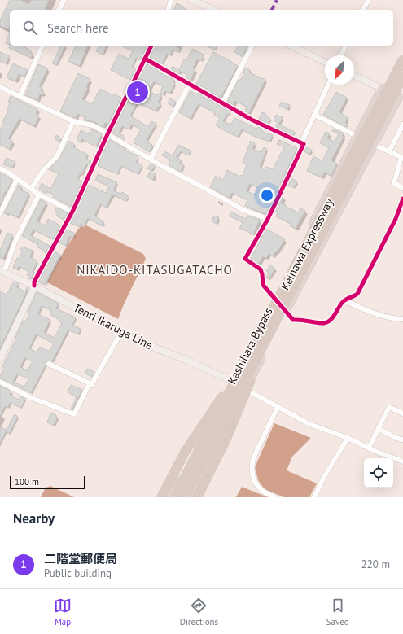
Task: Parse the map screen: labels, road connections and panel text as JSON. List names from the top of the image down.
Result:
{
  "streets": {
    "highway": ["Keinawa Expressway", "Kashihara Bypass"],
    "main road": ["Tenri Ikaruga Line"]
  },
  "crossings": [
    ["Tenri Ikaruga Line", "Kashihara Bypass"]
  ],
  "districts": ["NIKAIDO-KITASUGATACHO"],
  "scale_bar": "100 m",
  "north": "bottom left",
  "page": {
    "search": "Search here",
    "pins": "1",
    "scale": "100 m",
    "heading": "Nearby",
    "list": [
      {
        "mark": "1",
        "name": "二階堂郵便局",
        "note": "Public building",
        "value": "220 m"
      }
    ],
    "nav": ["Map", "Directions", "Saved"]
  }
}
